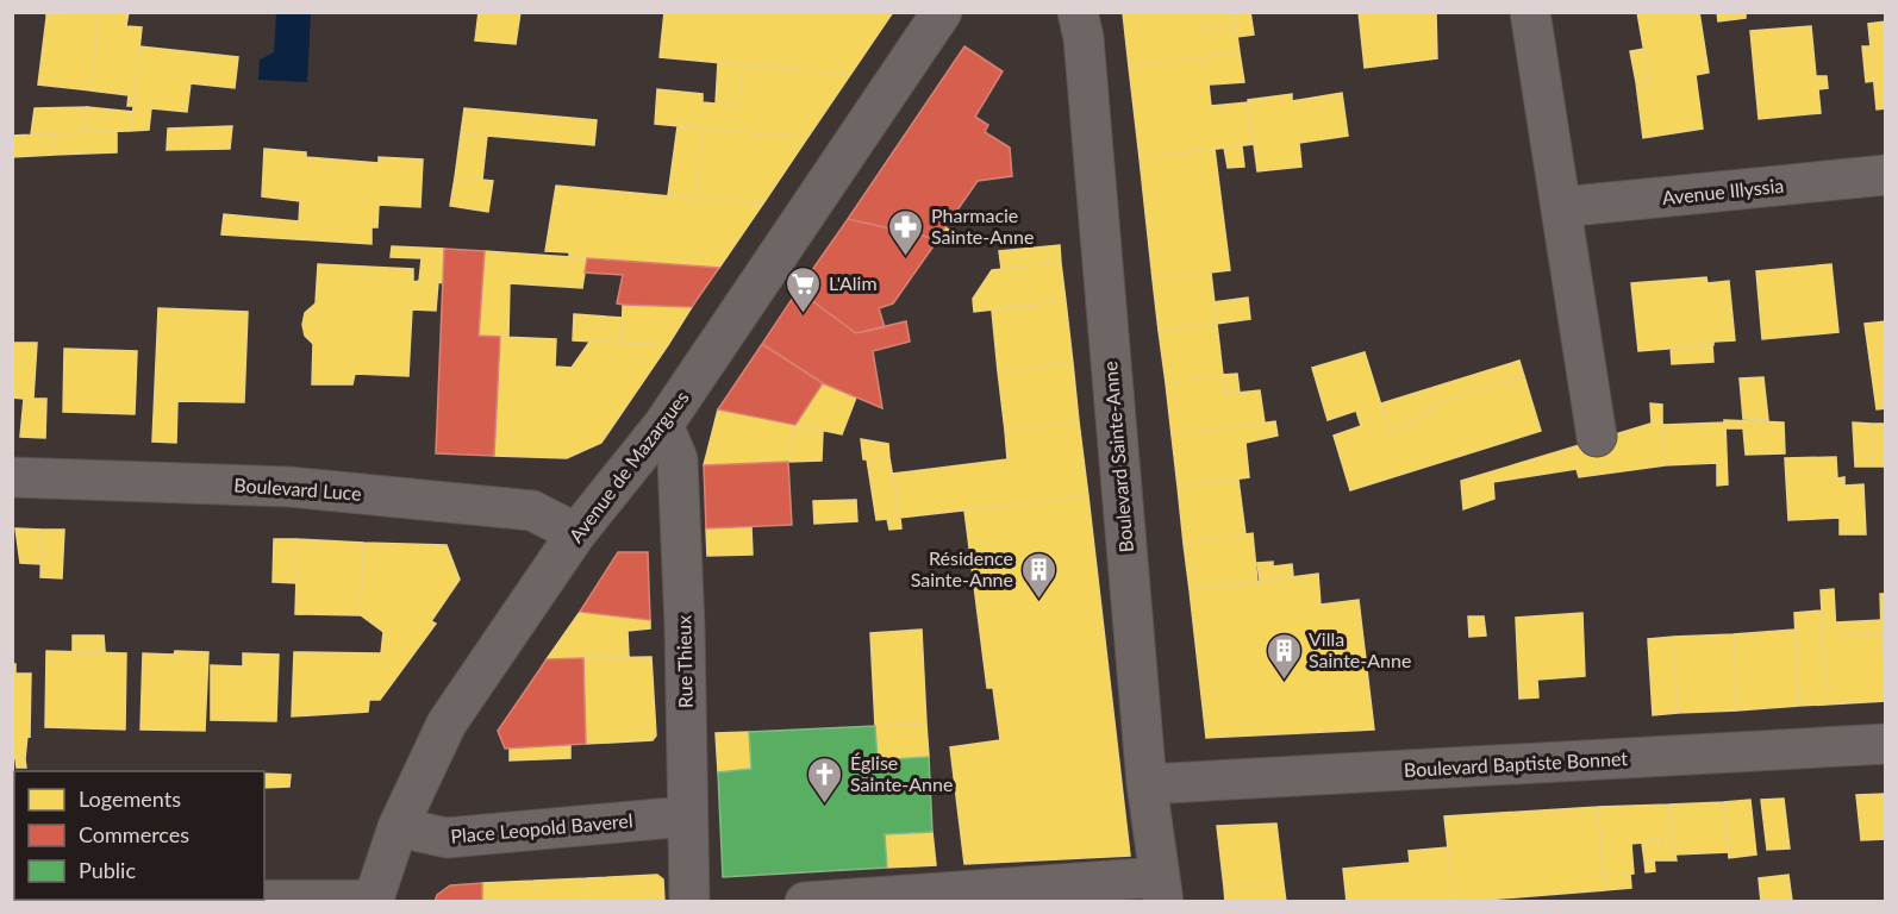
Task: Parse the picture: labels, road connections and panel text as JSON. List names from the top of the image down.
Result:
{
  "streets": {
    "street": [
      "Avenue Illyssia",
      "Boulevard Sainte-Anne",
      "Avenue de Mazargues",
      "Boulevard Luce",
      "Rue Thieux",
      "Boulevard Baptiste Bonnet",
      "Place Leopold Baverel"
    ]
  },
  "crossings": [
    ["Boulevard Sainte-Anne", "Boulevard Baptiste Bonnet"],
    ["Avenue de Mazargues", "Boulevard Luce"],
    ["Avenue de Mazargues", "Rue Thieux"],
    ["Avenue de Mazargues", "Place Leopold Baverel"],
    ["Rue Thieux", "Place Leopold Baverel"]
  ],
  "places": {
    "pharmacy": ["Pharmacie Sainte-Anne"],
    "supermarket": ["L'Alim"],
    "building": ["Résidence Sainte-Anne", "Villa Sainte-Anne"],
    "church": ["Église Sainte-Anne"]
  },
  "legend": ["Logements", "Commerces", "Public"]
}
